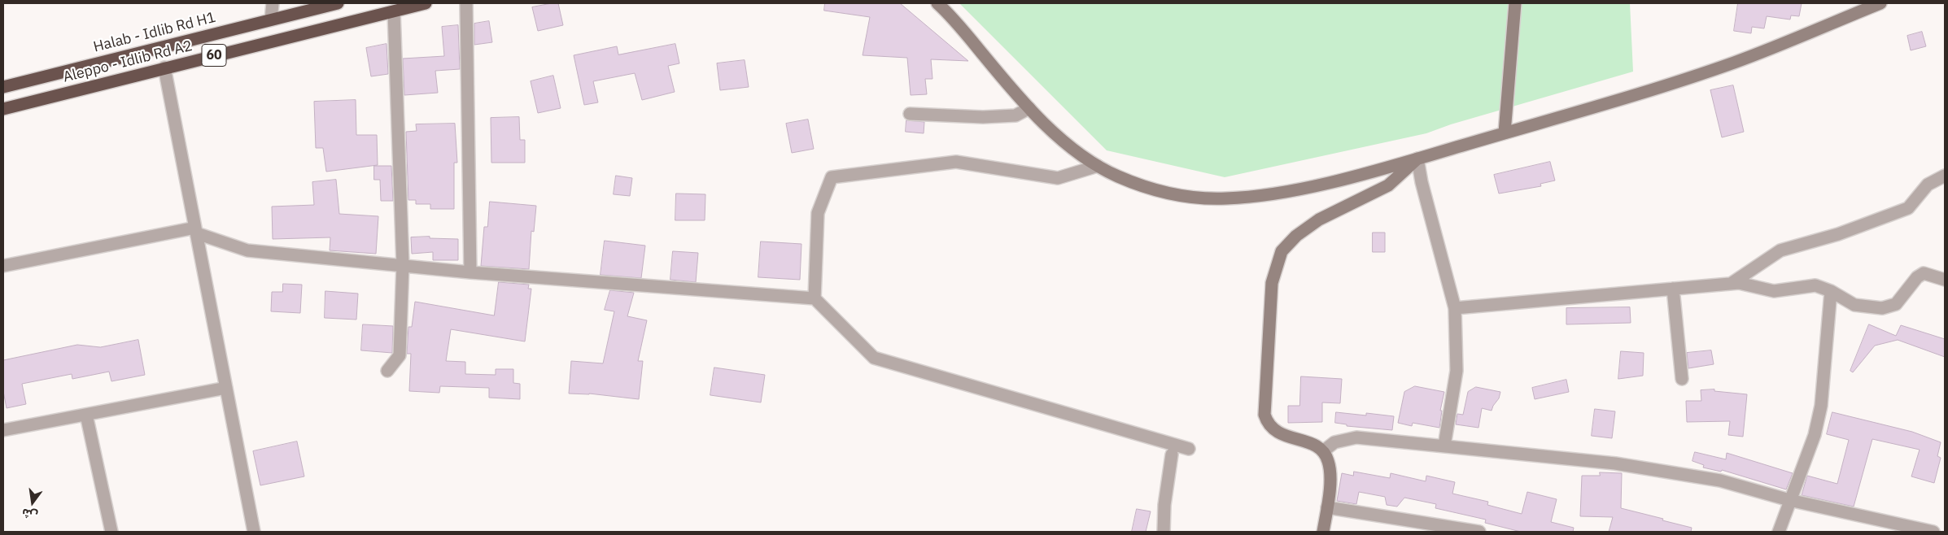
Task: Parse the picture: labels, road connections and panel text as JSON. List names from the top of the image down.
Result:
{
  "streets": {
    "highway": ["Halab - Idlib Rd H1", "60", "Aleppo - Idlib Rd A2"]
  },
  "north": "bottom"
}
